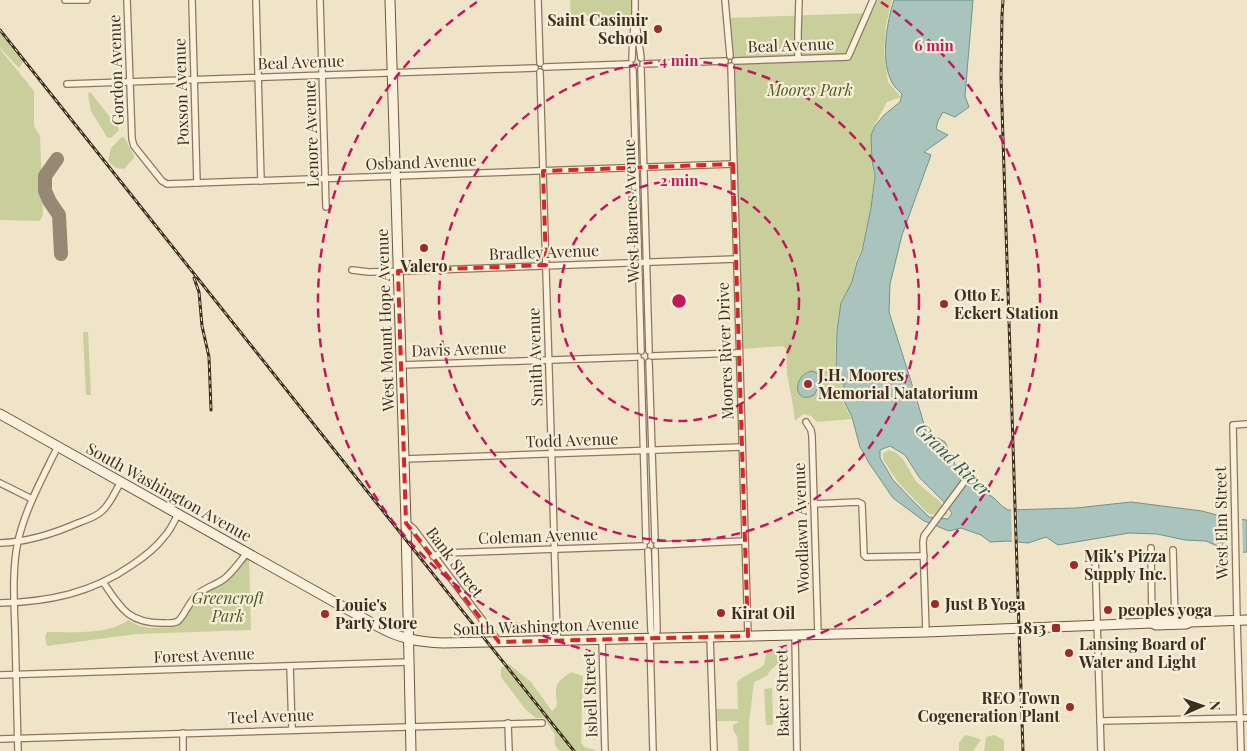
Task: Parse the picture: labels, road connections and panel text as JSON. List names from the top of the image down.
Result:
{
  "streets": {
    "street": [
      "Beal Avenue",
      "Gordon Avenue",
      "Poxson Avenue",
      "Lenore Avenue",
      "Osband Avenue",
      "West Barnes Avenue",
      "Bradley Avenue",
      "West Mount Hope Avenue",
      "Davis Avenue",
      "Moores River Drive",
      "Smith Avenue",
      "Todd Avenue",
      "South Washington Avenue",
      "West Elm Street",
      "Woodlawn Avenue",
      "Coleman Avenue",
      "Bank Street",
      "Forest Avenue",
      "Baker Street",
      "Isbell Street",
      "Teel Avenue"
    ]
  },
  "crossings": [
    ["Beal Avenue", "Gordon Avenue"],
    ["Beal Avenue", "Poxson Avenue"],
    ["Beal Avenue", "Lenore Avenue"],
    ["Beal Avenue", "West Barnes Avenue"],
    ["Beal Avenue", "West Mount Hope Avenue"],
    ["Beal Avenue", "Moores River Drive"],
    ["Beal Avenue", "Smith Avenue"],
    ["Gordon Avenue", "Osband Avenue"],
    ["Poxson Avenue", "Osband Avenue"],
    ["Lenore Avenue", "Osband Avenue"],
    ["Osband Avenue", "West Barnes Avenue"],
    ["Osband Avenue", "West Mount Hope Avenue"],
    ["Osband Avenue", "Moores River Drive"],
    ["Osband Avenue", "Smith Avenue"],
    ["West Barnes Avenue", "Bradley Avenue"],
    ["West Barnes Avenue", "Davis Avenue"],
    ["West Barnes Avenue", "Todd Avenue"],
    ["West Barnes Avenue", "South Washington Avenue"],
    ["West Barnes Avenue", "Coleman Avenue"],
    ["Bradley Avenue", "West Mount Hope Avenue"],
    ["Bradley Avenue", "Moores River Drive"],
    ["Bradley Avenue", "Smith Avenue"],
    ["West Mount Hope Avenue", "Davis Avenue"],
    ["West Mount Hope Avenue", "Todd Avenue"],
    ["West Mount Hope Avenue", "South Washington Avenue"],
    ["West Mount Hope Avenue", "Bank Street"],
    ["West Mount Hope Avenue", "Forest Avenue"],
    ["West Mount Hope Avenue", "Teel Avenue"],
    ["Davis Avenue", "Smith Avenue"],
    ["Moores River Drive", "Todd Avenue"],
    ["Moores River Drive", "South Washington Avenue"],
    ["Moores River Drive", "Coleman Avenue"],
    ["Smith Avenue", "Todd Avenue"],
    ["Smith Avenue", "South Washington Avenue"],
    ["Smith Avenue", "Coleman Avenue"],
    ["South Washington Avenue", "West Elm Street"],
    ["South Washington Avenue", "Woodlawn Avenue"],
    ["South Washington Avenue", "Bank Street"],
    ["South Washington Avenue", "Baker Street"],
    ["South Washington Avenue", "Isbell Street"],
    ["Coleman Avenue", "Bank Street"]
  ],
  "water": ["Grand River"],
  "parks": ["Moores Park", "Greencroft Park"],
  "places": {
    "other": [
      "Saint Casimir School",
      "Valero",
      "Otto E. Eckert Station",
      "J.H. Moores Memorial Natatorium",
      "Mik's Pizza Supply Inc.",
      "Just B Yoga",
      "peoples yoga",
      "Kirat Oil",
      "Louie's Party Store",
      "Lansing Board of Water and Light",
      "REO Town Cogeneration Plant"
    ],
    "transit": ["1813"]
  },
  "north": "right",
  "rings": ["6 min", "4 min", "2 min"]
}
